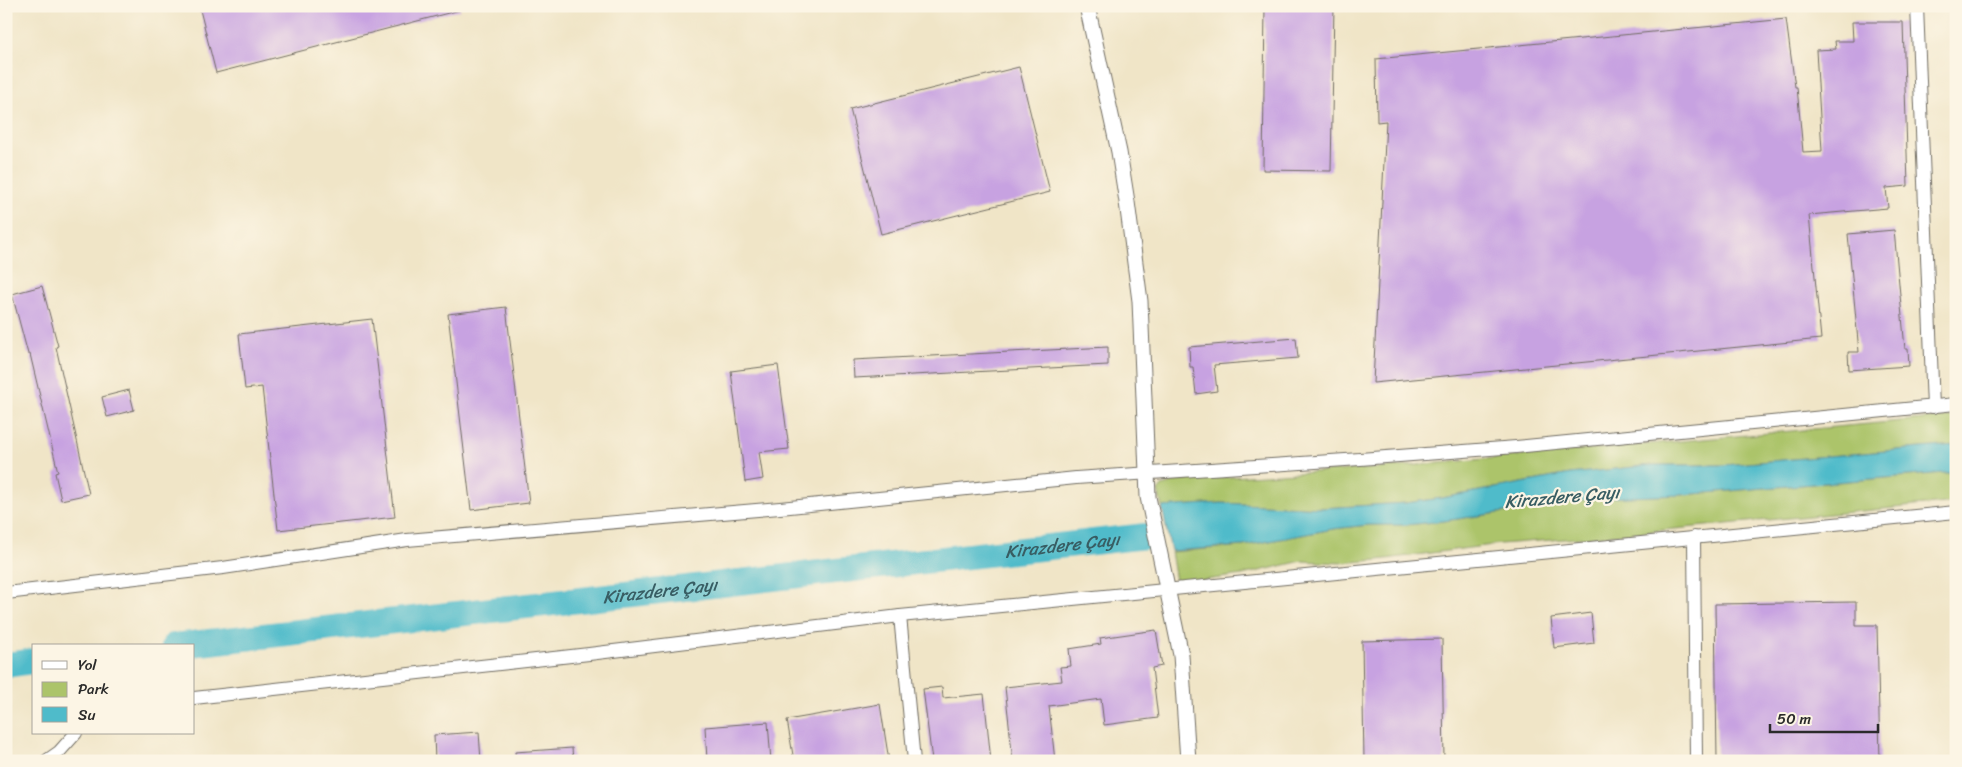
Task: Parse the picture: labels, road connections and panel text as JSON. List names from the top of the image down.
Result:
{
  "water": ["Kirazdere Çayı"],
  "legend": ["Yol", "Park", "Su"],
  "scale_bar": "50 m"
}
